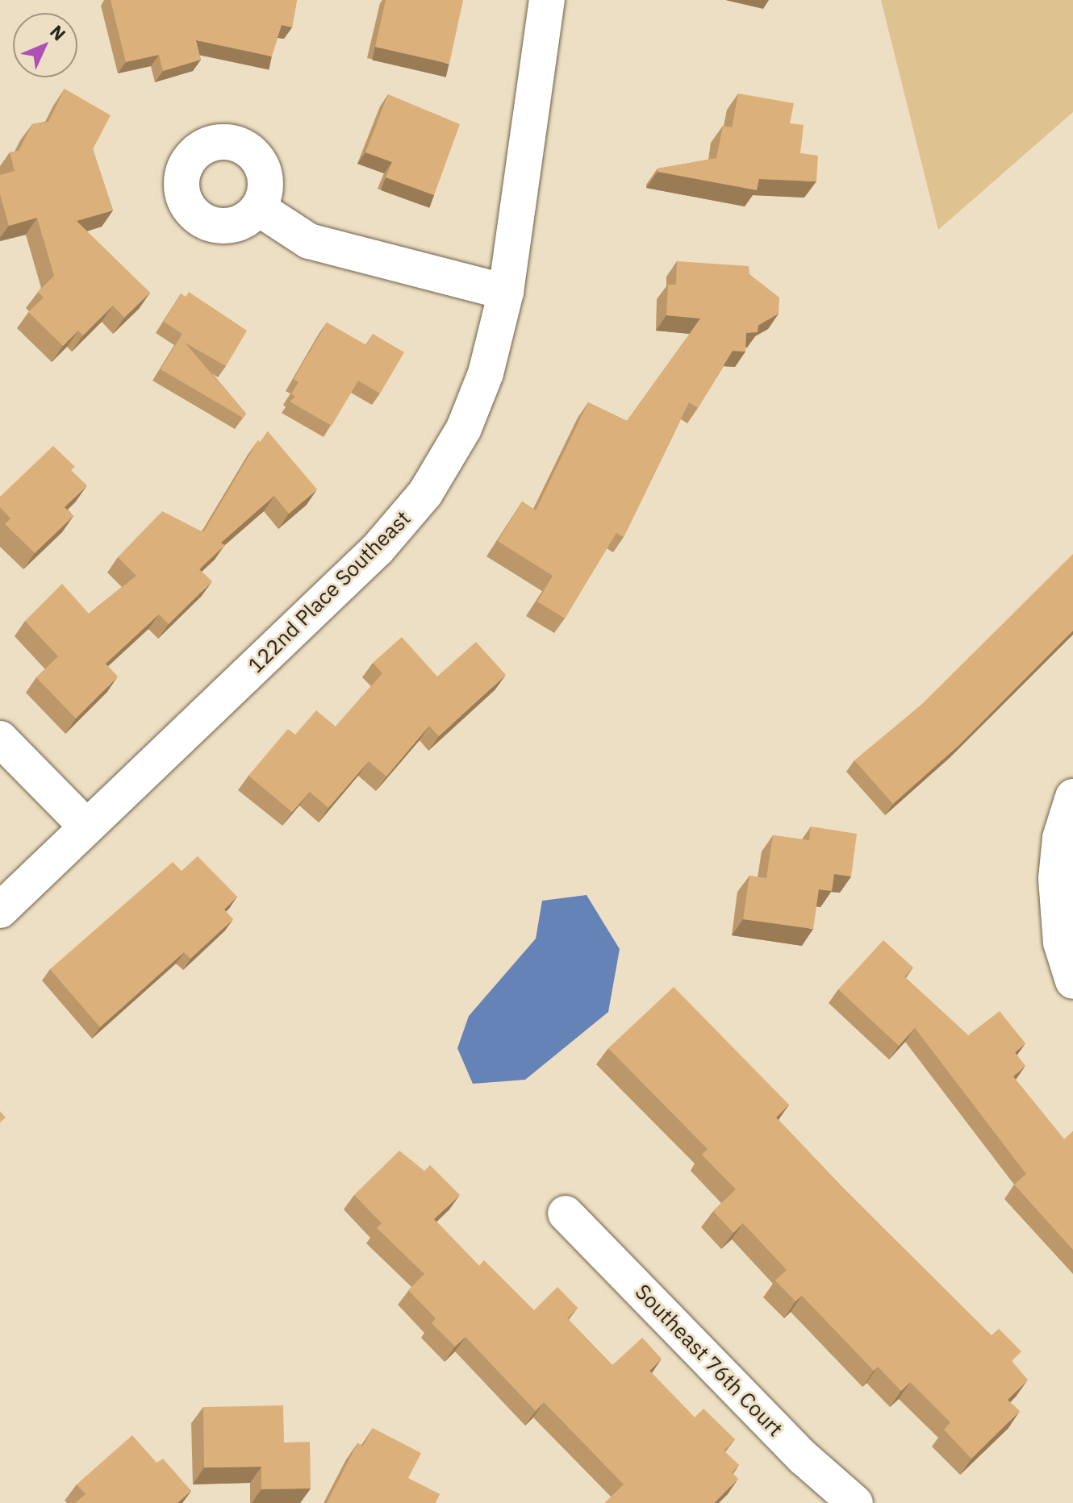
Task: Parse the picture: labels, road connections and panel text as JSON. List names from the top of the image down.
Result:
{
  "streets": {
    "street": ["122nd Place Southeast", "Southeast 76th Court"]
  },
  "north": "top right"
}
